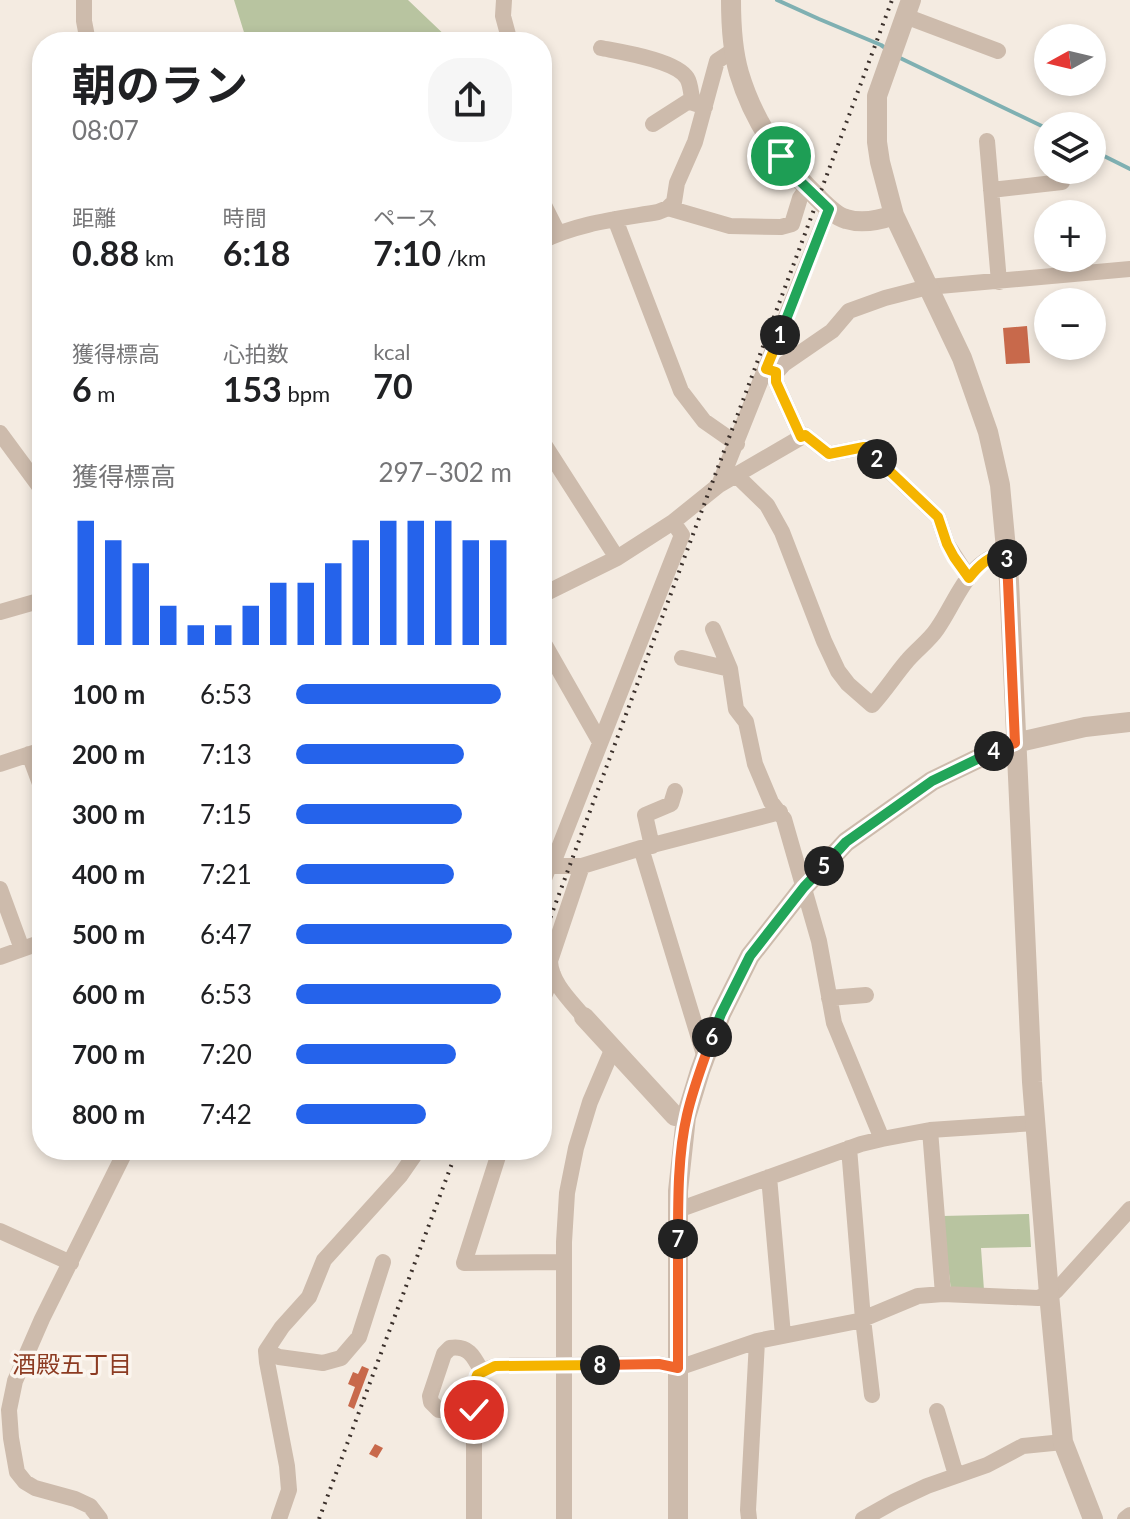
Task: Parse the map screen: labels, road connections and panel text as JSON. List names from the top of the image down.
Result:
{
  "districts": ["酒殿五丁目"],
  "north": "left",
  "page": {
    "map_buttons": ["+", "−"],
    "heading": ["朝のラン", "08:07"],
    "stats": [
      ["距離", "0.88 km"],
      ["時間", "6:18"],
      ["ペース", "7:10 /km"],
      ["獲得標高", "6 m"],
      ["心拍数", "153 bpm"],
      ["kcal", "70"]
    ],
    "pins": [
      "1",
      "2",
      "3",
      "4",
      "5",
      "6",
      "7",
      "8"
    ],
    "chart": ["獲得標高", "297–302 m"],
    "list": [
      {
        "name": "100 m",
        "note": "6:53"
      },
      {
        "name": "200 m",
        "note": "7:13"
      },
      {
        "name": "300 m",
        "note": "7:15"
      },
      {
        "name": "400 m",
        "note": "7:21"
      },
      {
        "name": "500 m",
        "note": "6:47"
      },
      {
        "name": "600 m",
        "note": "6:53"
      },
      {
        "name": "700 m",
        "note": "7:20"
      },
      {
        "name": "800 m",
        "note": "7:42"
      }
    ]
  }
}
